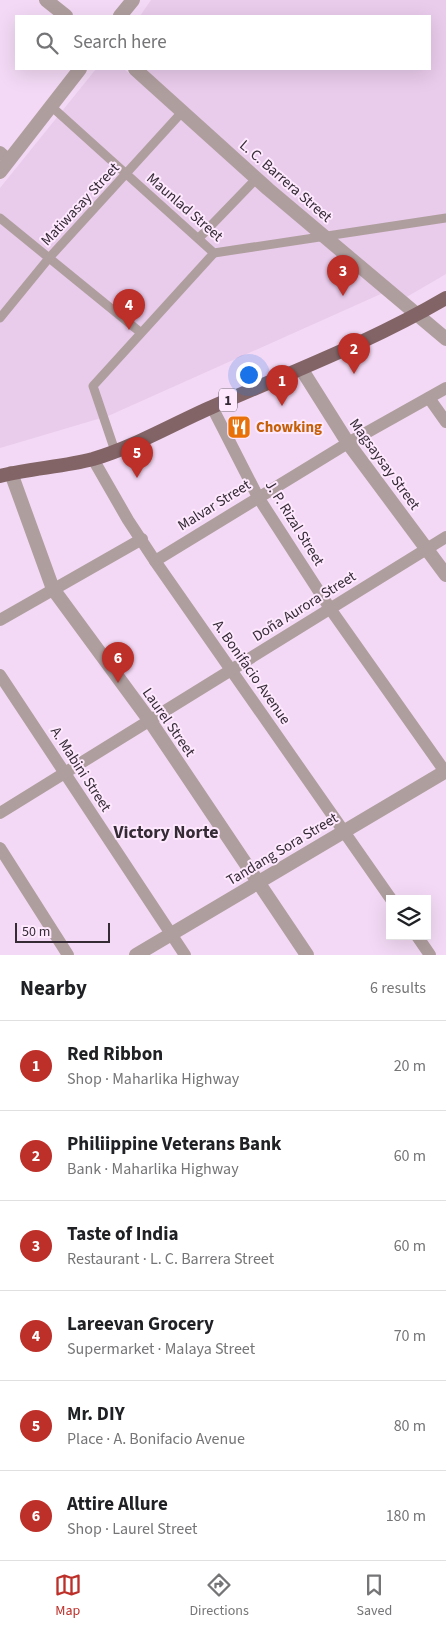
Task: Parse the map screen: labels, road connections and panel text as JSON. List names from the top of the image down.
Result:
{
  "streets": {
    "main road": ["1"],
    "street": [
      "L. C. Barrera Street",
      "Matiwasay Street",
      "Maunlad Street",
      "Magsaysay Street",
      "Malvar Street",
      "J. P. Rizal Street",
      "Doña Aurora Street",
      "A. Bonifacio Avenue",
      "Laurel Street",
      "A. Mabini Street",
      "Tandang Sora Street"
    ]
  },
  "crossings": [
    ["L. C. Barrera Street", "Matiwasay Street"],
    ["L. C. Barrera Street", "1"],
    ["Matiwasay Street", "Maunlad Street"],
    ["1", "Magsaysay Street"],
    ["1", "J. P. Rizal Street"],
    ["1", "A. Bonifacio Avenue"],
    ["1", "Laurel Street"],
    ["Magsaysay Street", "Malvar Street"],
    ["Magsaysay Street", "Doña Aurora Street"],
    ["Malvar Street", "J. P. Rizal Street"],
    ["Malvar Street", "A. Bonifacio Avenue"],
    ["J. P. Rizal Street", "Doña Aurora Street"],
    ["J. P. Rizal Street", "Tandang Sora Street"],
    ["Doña Aurora Street", "A. Bonifacio Avenue"],
    ["Doña Aurora Street", "Laurel Street"],
    ["Doña Aurora Street", "A. Mabini Street"],
    ["A. Bonifacio Avenue", "Tandang Sora Street"],
    ["Laurel Street", "Tandang Sora Street"],
    ["A. Mabini Street", "Tandang Sora Street"]
  ],
  "districts": ["Victory Norte"],
  "places": {
    "restaurant": ["Chowking"]
  },
  "scale_bar": "50 m",
  "page": {
    "search": "Search here",
    "pins": [
      "3",
      "4",
      "2",
      "1",
      "5",
      "6"
    ],
    "scale": "50 m",
    "heading": ["Nearby", "6 results"],
    "list": [
      {
        "mark": "1",
        "name": "Red Ribbon",
        "note": "Shop · Maharlika Highway",
        "value": "20 m"
      },
      {
        "mark": "2",
        "name": "Philiippine Veterans Bank",
        "note": "Bank · Maharlika Highway",
        "value": "60 m"
      },
      {
        "mark": "3",
        "name": "Taste of India",
        "note": "Restaurant · L. C. Barrera Street",
        "value": "60 m"
      },
      {
        "mark": "4",
        "name": "Lareevan Grocery",
        "note": "Supermarket · Malaya Street",
        "value": "70 m"
      },
      {
        "mark": "5",
        "name": "Mr. DIY",
        "note": "Place · A. Bonifacio Avenue",
        "value": "80 m"
      },
      {
        "mark": "6",
        "name": "Attire Allure",
        "note": "Shop · Laurel Street",
        "value": "180 m"
      }
    ],
    "nav": ["Map", "Directions", "Saved"]
  }
}
